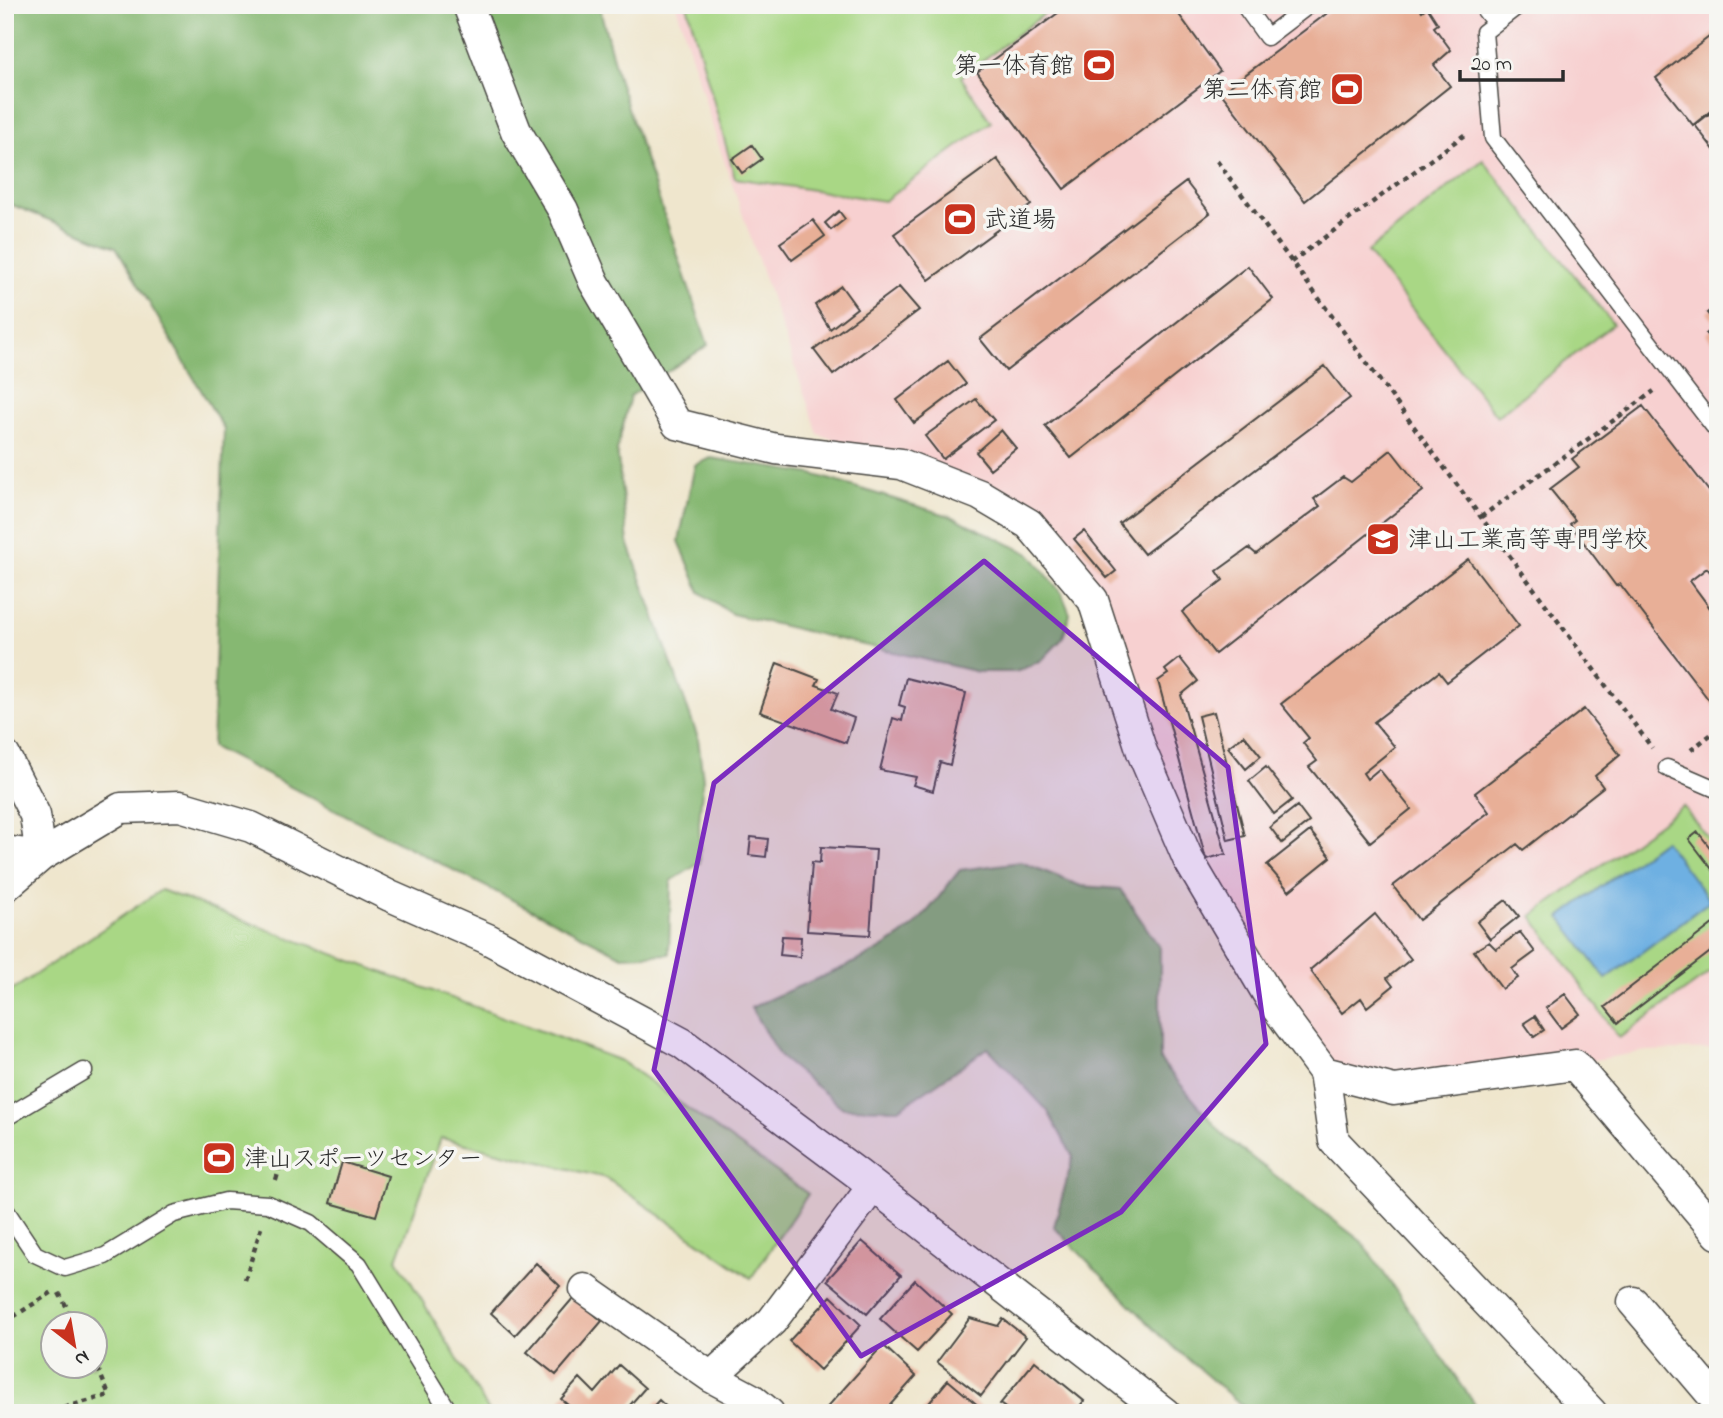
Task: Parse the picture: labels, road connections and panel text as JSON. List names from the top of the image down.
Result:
{
  "places": {
    "sports": [
      "第一体育館",
      "第二体育館",
      "武道場",
      "津山スポーツセンター"
    ],
    "school or university": ["津山工業高等専門学校"]
  },
  "scale_bar": "20 m",
  "north": "bottom right"
}
